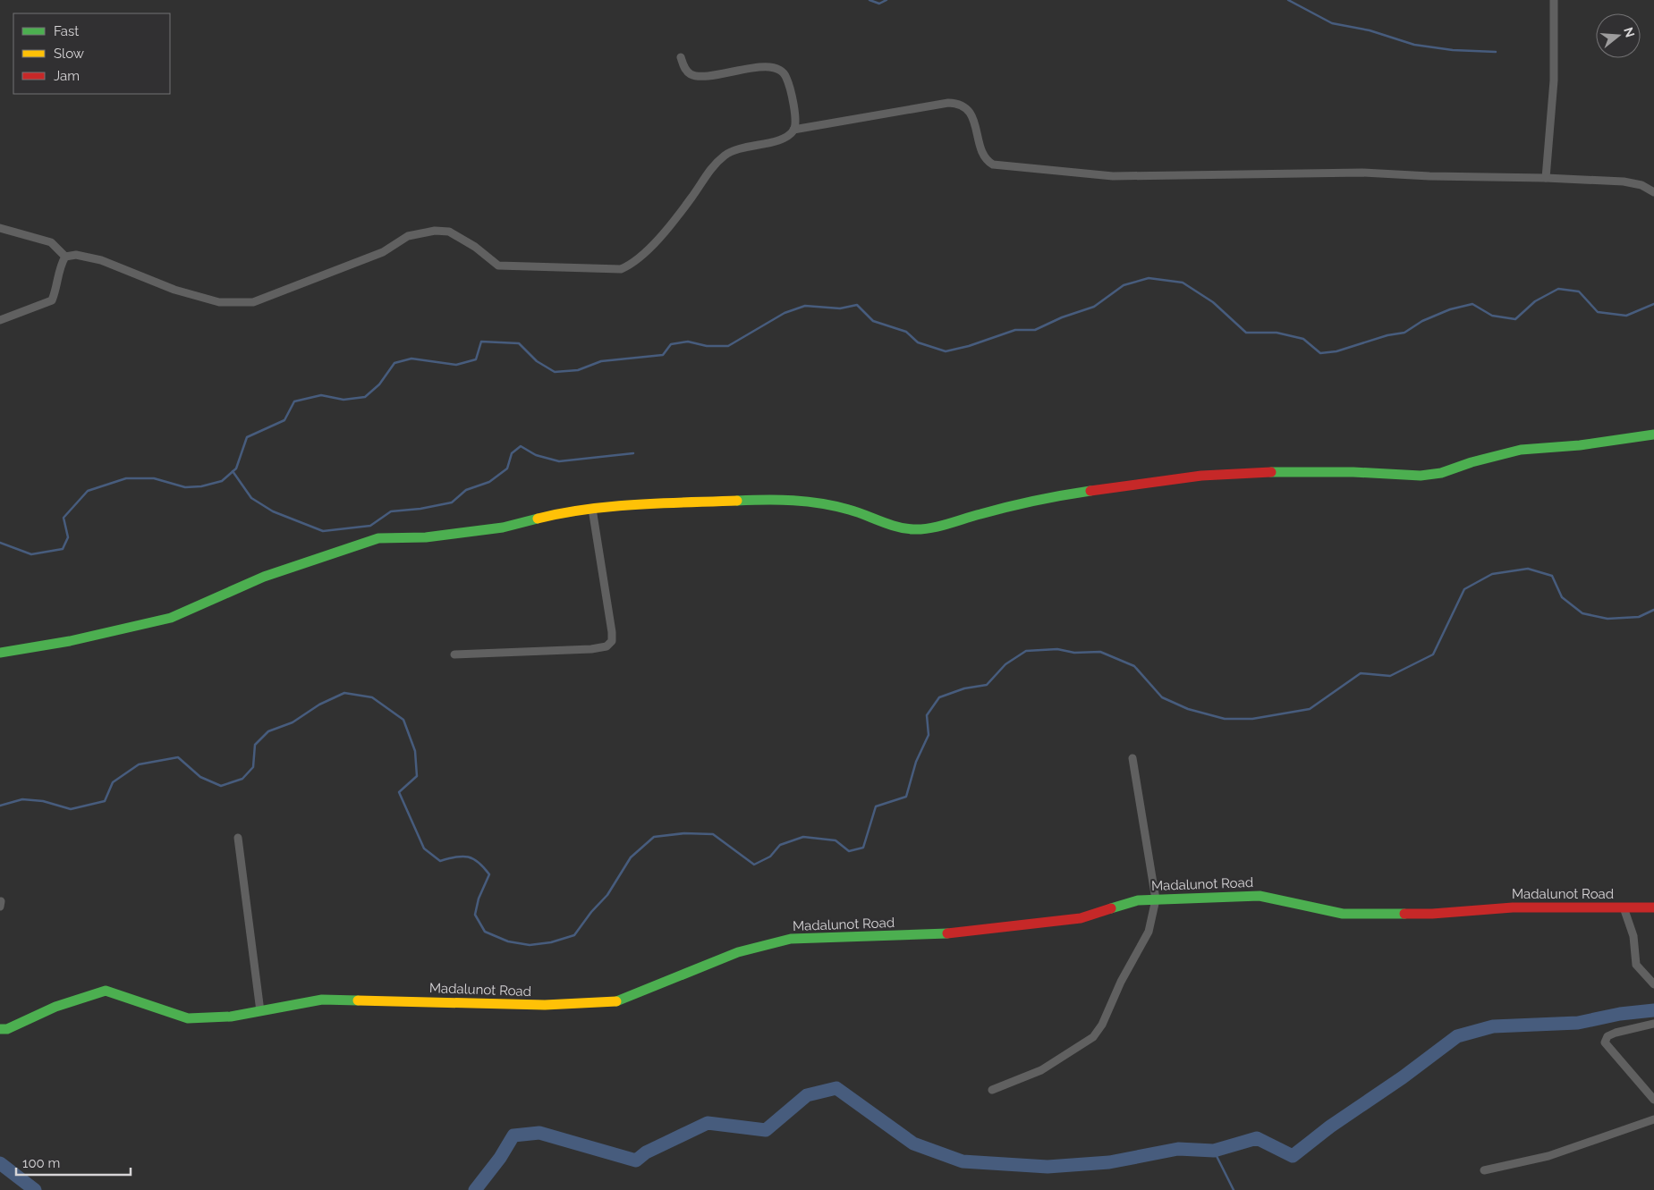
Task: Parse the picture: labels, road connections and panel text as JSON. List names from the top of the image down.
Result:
{
  "streets": {
    "street": ["Madalunot Road"]
  },
  "legend": ["Fast", "Slow", "Jam"],
  "scale_bar": "100 m",
  "north": "right"
}
